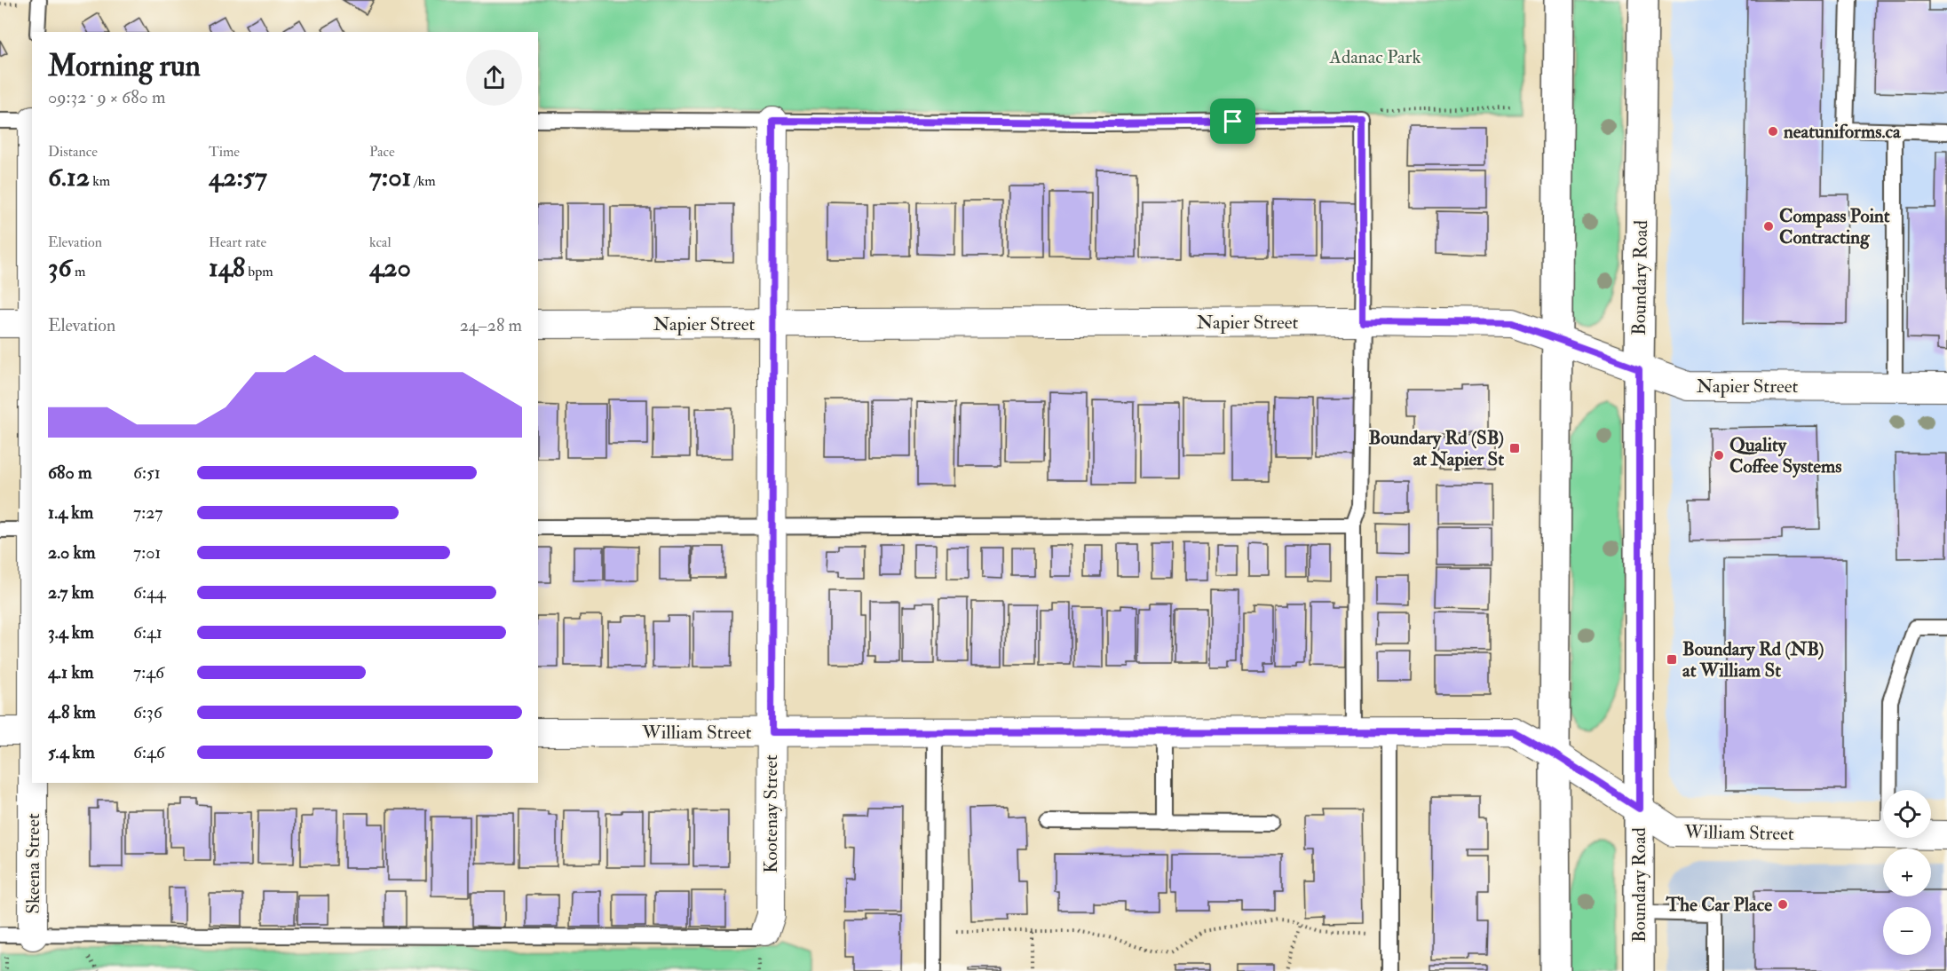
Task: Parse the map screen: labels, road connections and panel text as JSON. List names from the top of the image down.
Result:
{
  "streets": {
    "main road": ["Boundary Road"],
    "street": [
      "Napier Street",
      "William Street",
      "Kootenay Street",
      "Skeena Street"
    ]
  },
  "crossings": [
    ["Boundary Road", "Napier Street"],
    ["Boundary Road", "William Street"],
    ["Napier Street", "Kootenay Street"],
    ["William Street", "Kootenay Street"]
  ],
  "parks": ["Adanac Park"],
  "places": {
    "other": [
      "neatuniforms.ca",
      "Compass Point Contracting",
      "Quality Coffee Systems",
      "The Car Place"
    ],
    "transit": ["Boundary Rd (SB) at Napier St", "Boundary Rd (NB) at William St"]
  },
  "page": {
    "heading": ["Morning run", "09:32 · 9 × 680 m"],
    "stats": [
      ["Distance", "6.12 km"],
      ["Time", "42:57"],
      ["Pace", "7:01 /km"],
      ["Elevation", "36 m"],
      ["Heart rate", "148 bpm"],
      ["kcal", "420"]
    ],
    "chart": ["Elevation", "24–28 m"],
    "list": [
      {
        "name": "680 m",
        "note": "6:51"
      },
      {
        "name": "1.4 km",
        "note": "7:27"
      },
      {
        "name": "2.0 km",
        "note": "7:01"
      },
      {
        "name": "2.7 km",
        "note": "6:44"
      },
      {
        "name": "3.4 km",
        "note": "6:41"
      },
      {
        "name": "4.1 km",
        "note": "7:46"
      },
      {
        "name": "4.8 km",
        "note": "6:36"
      },
      {
        "name": "5.4 km",
        "note": "6:46"
      }
    ],
    "map_buttons": ["+", "−"]
  }
}
